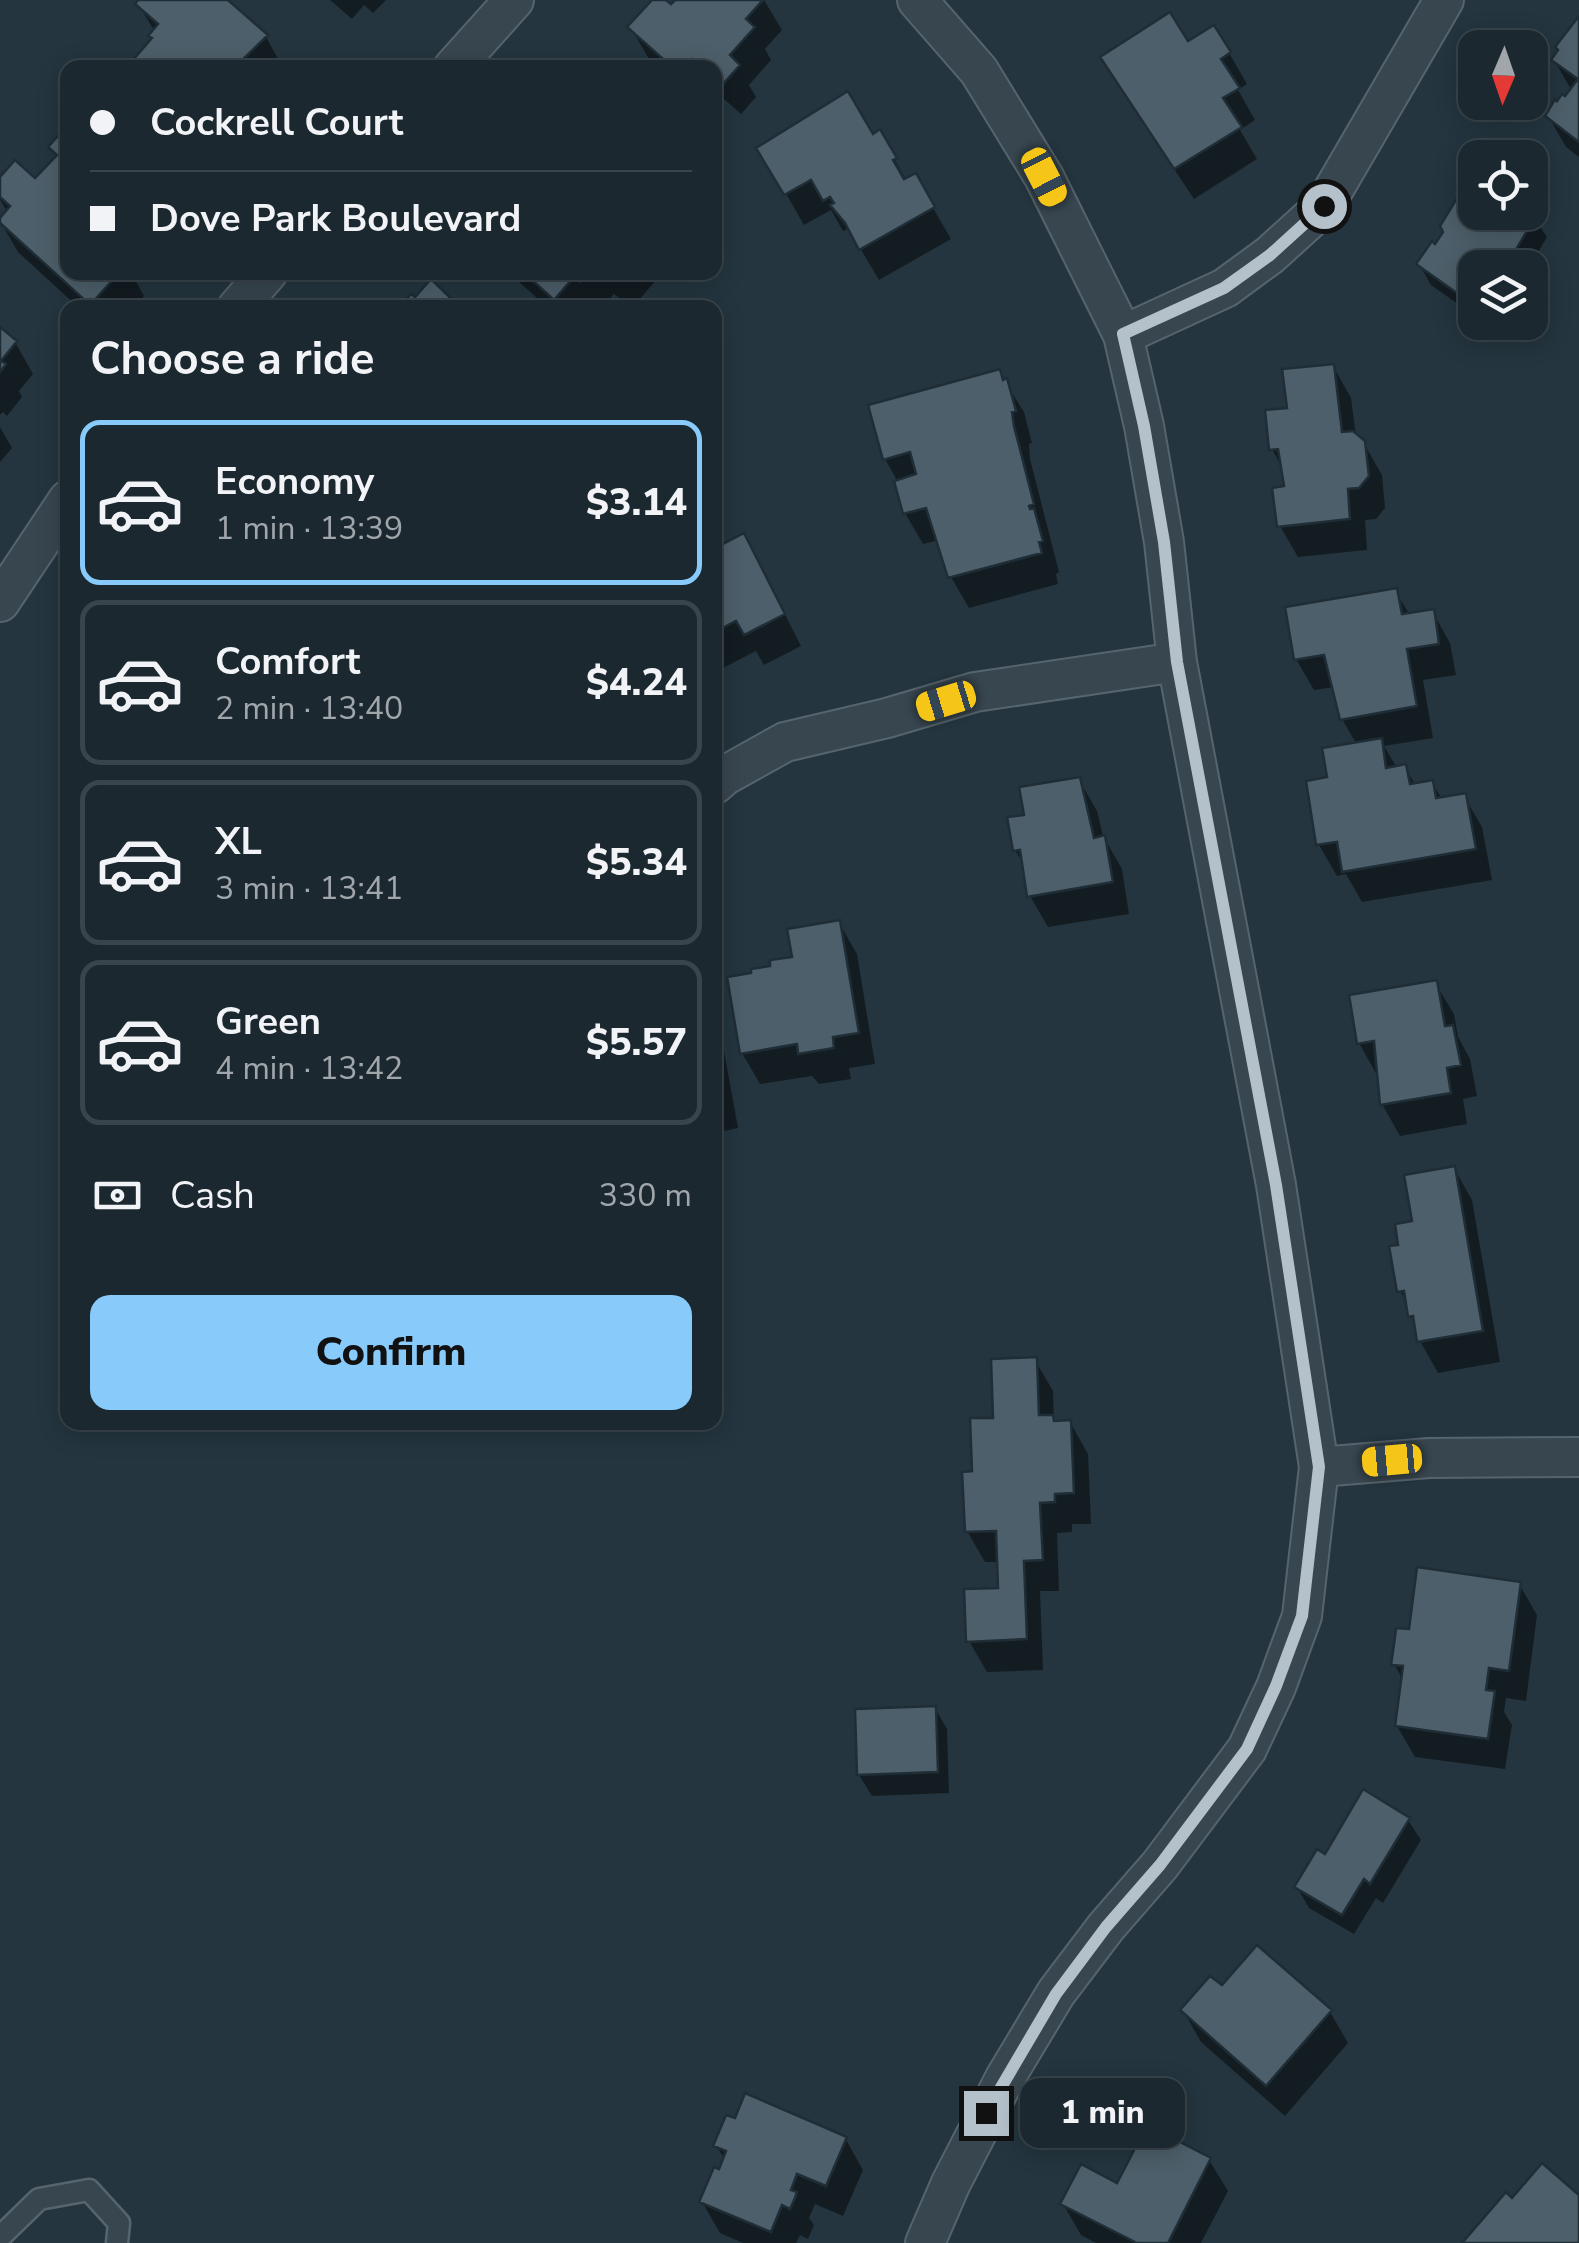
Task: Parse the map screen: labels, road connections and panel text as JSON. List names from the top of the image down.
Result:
{
  "north": "bottom",
  "page": {
    "banner": ["Cockrell Court", "Dove Park Boulevard"],
    "heading": "Choose a ride",
    "list": [
      {
        "name": "Economy",
        "note": "1 min · 13:39",
        "value": "$3.14"
      },
      {
        "name": "Comfort",
        "note": "2 min · 13:40",
        "value": "$4.24"
      },
      {
        "name": "XL",
        "note": "3 min · 13:41",
        "value": "$5.34"
      },
      {
        "name": "Green",
        "note": "4 min · 13:42",
        "value": "$5.57"
      }
    ],
    "pay": ["Cash", "330 m"],
    "buttons": "Confirm",
    "bubble": "1 min"
  }
}
